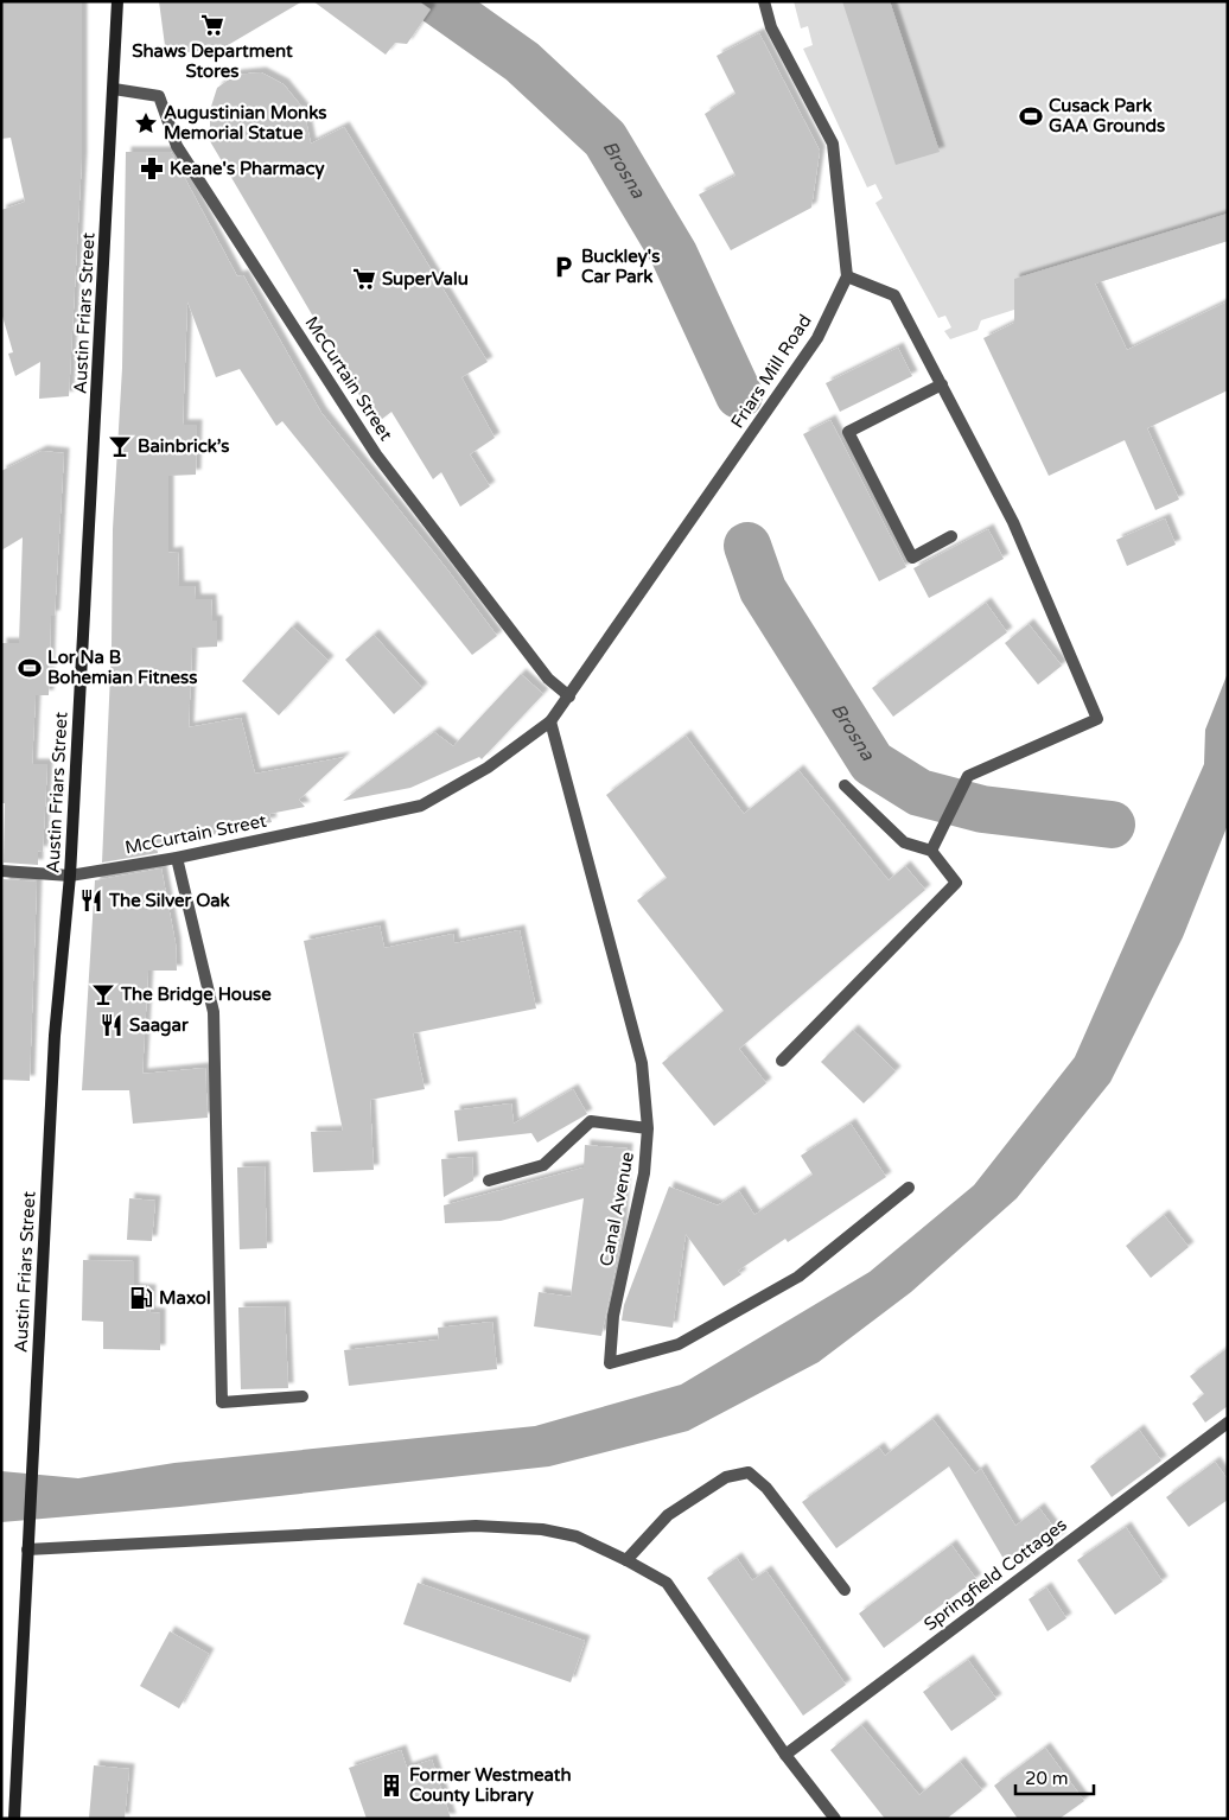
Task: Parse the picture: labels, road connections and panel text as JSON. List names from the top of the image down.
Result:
{
  "streets": {
    "main road": ["Austin Friars Street"],
    "street": [
      "Friars Mill Road",
      "McCurtain Street",
      "Canal Avenue",
      "Springfield Cottages"
    ]
  },
  "crossings": [
    ["Austin Friars Street", "McCurtain Street"],
    ["Friars Mill Road", "McCurtain Street"],
    ["Friars Mill Road", "Canal Avenue"],
    ["McCurtain Street", "Canal Avenue"]
  ],
  "water": ["Brosna"],
  "places": {
    "supermarket": ["Shaws Department Stores", "SuperValu"],
    "sports": ["Cusack Park GAA Grounds", "Lor Na B Bohemian Fitness"],
    "place": ["Augustinian Monks Memorial Statue"],
    "pharmacy": ["Keane's Pharmacy"],
    "parking": ["Buckley's Car Park"],
    "bar": ["Bainbrick’s", "The Bridge House"],
    "restaurant": ["The Silver Oak", "Saagar"],
    "fuel station": ["Maxol"],
    "building": ["Former Westmeath County Library"]
  },
  "scale_bar": "20 m"
}
